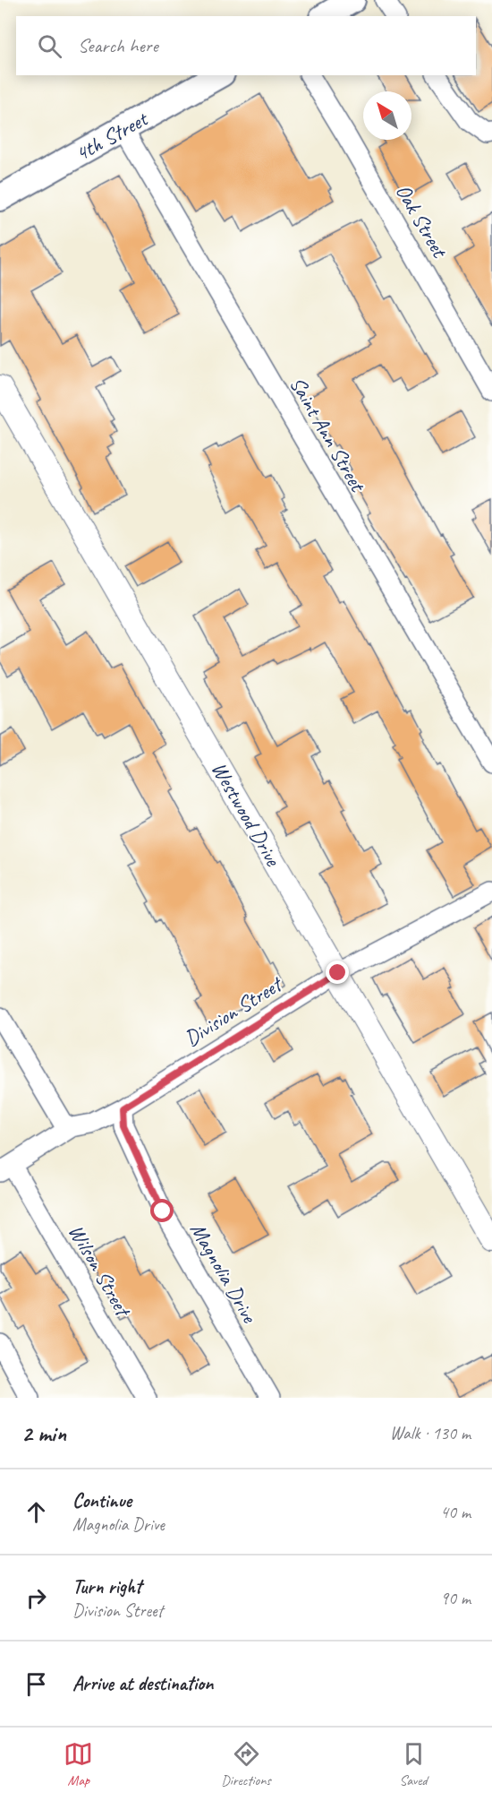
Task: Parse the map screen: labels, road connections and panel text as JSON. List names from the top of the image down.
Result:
{
  "streets": {
    "main road": ["4th Street"],
    "street": [
      "Oak Street",
      "Saint Ann Street",
      "Westwood Drive",
      "Division Street",
      "Wilson Street",
      "Magnolia Drive"
    ]
  },
  "crossings": [
    ["4th Street", "Saint Ann Street"],
    ["Westwood Drive", "Division Street"],
    ["Division Street", "Wilson Street"],
    ["Division Street", "Magnolia Drive"]
  ],
  "north": "top left",
  "page": {
    "search": "Search here",
    "heading": ["2 min", "Walk · 130 m"],
    "list": [
      ["Continue", "Magnolia Drive", "40 m"],
      ["Turn right", "Division Street", "90 m"],
      "Arrive at destination"
    ],
    "nav": ["Map", "Directions", "Saved"]
  }
}
